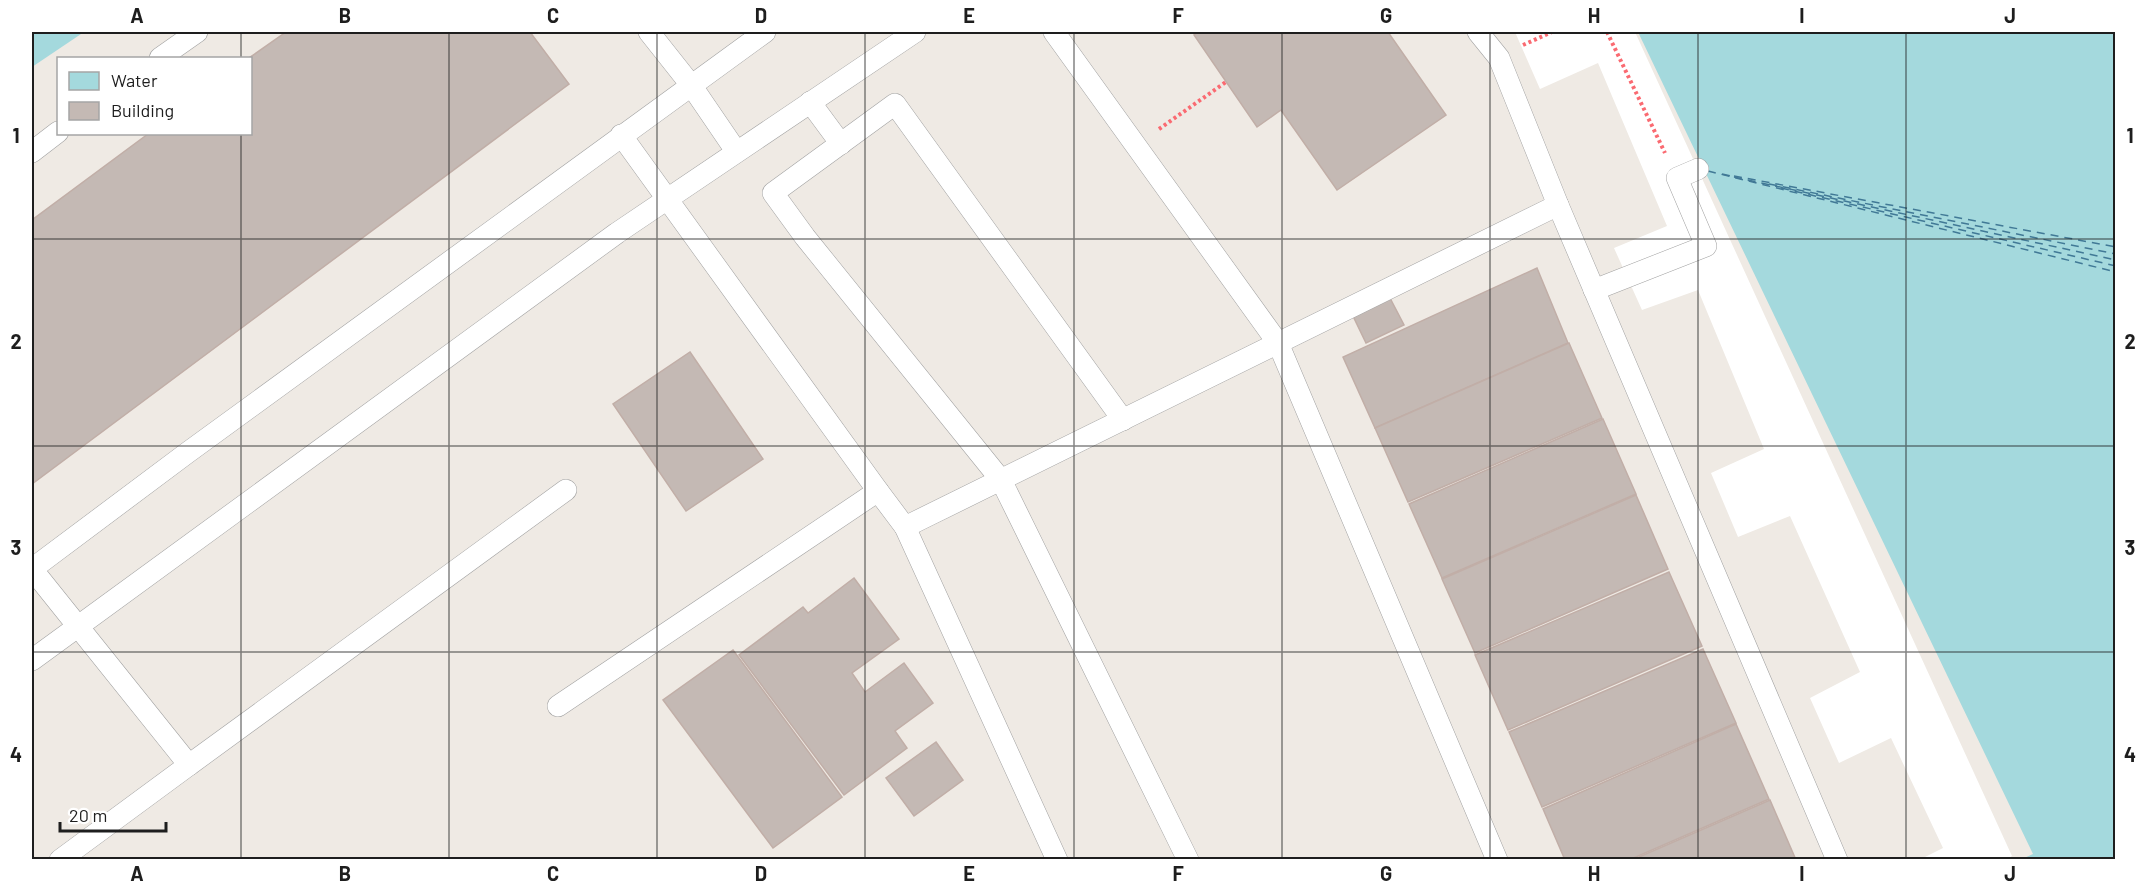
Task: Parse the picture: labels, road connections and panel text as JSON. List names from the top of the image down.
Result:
{
  "legend": ["Water", "Building"],
  "scale_bar": "20 m",
  "grid": {
    "columns": [
      "A",
      "B",
      "C",
      "D",
      "E",
      "F",
      "G",
      "H",
      "I",
      "J"
    ],
    "rows": [
      "1",
      "2",
      "3",
      "4"
    ]
  }
}
